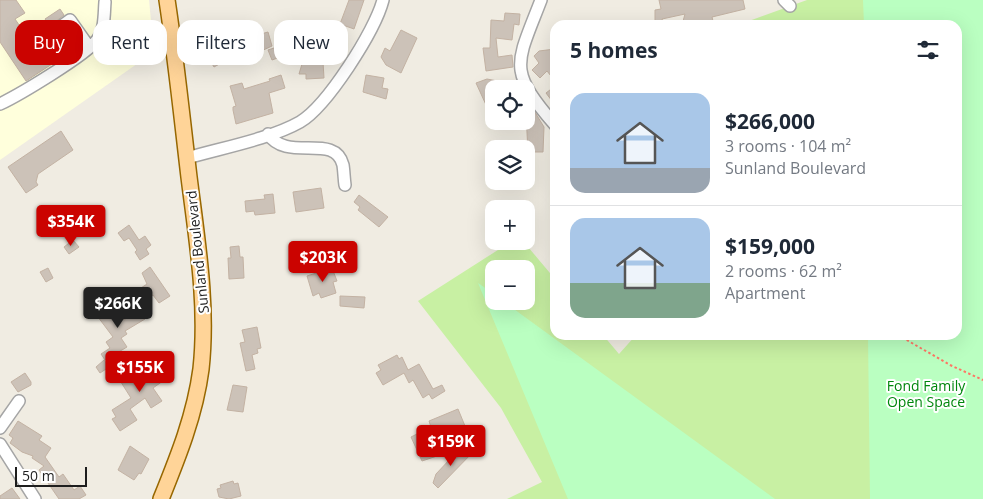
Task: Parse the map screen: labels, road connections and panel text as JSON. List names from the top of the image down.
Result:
{
  "streets": {
    "main road": ["Sunland Boulevard"]
  },
  "parks": ["Fond Family Open Space"],
  "scale_bar": "50 m",
  "page": {
    "chip": [
      "Buy",
      "Rent",
      "Filters",
      "New"
    ],
    "heading": "5 homes",
    "map_buttons": ["+", "−"],
    "list": [
      {
        "name": "$266,000",
        "note": "3 rooms · 104 m² · Sunland Boulevard"
      },
      {
        "name": "$159,000",
        "note": "2 rooms · 62 m² · Apartment"
      }
    ],
    "price": [
      "$354K",
      "$203K",
      "$266K",
      "$155K",
      "$159K"
    ],
    "scale": "50 m"
  }
}
